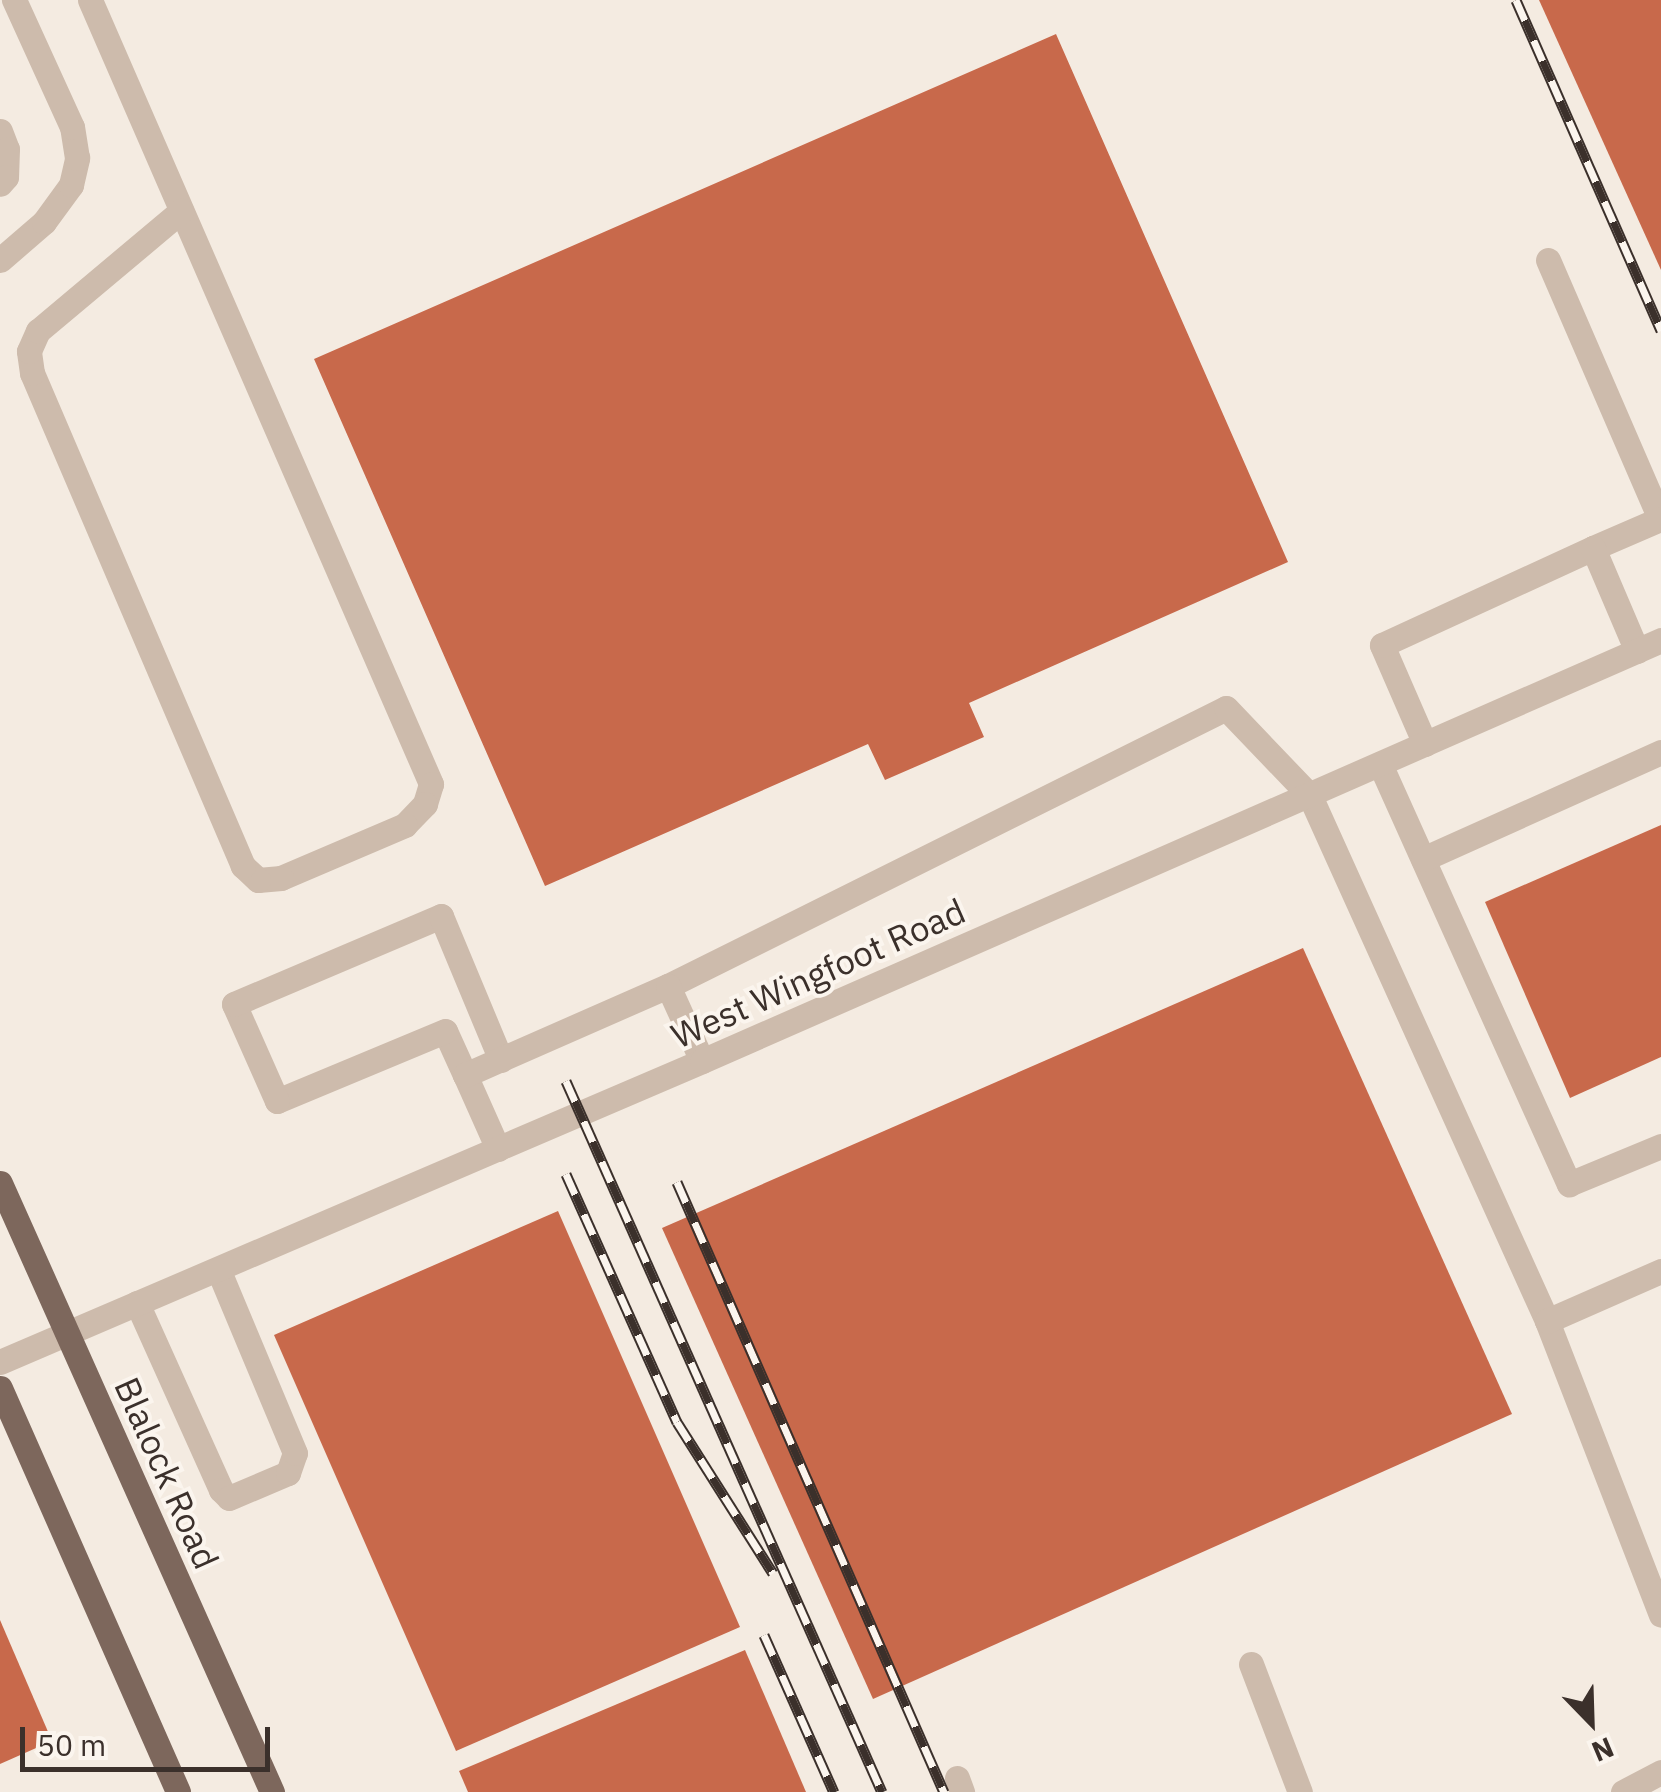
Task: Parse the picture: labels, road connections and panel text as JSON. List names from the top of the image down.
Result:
{
  "streets": {
    "main road": ["Blalock Road"],
    "street": ["West Wingfoot Road"]
  },
  "crossings": [
    ["West Wingfoot Road", "Blalock Road"]
  ],
  "scale_bar": "50 m",
  "north": "bottom right"
}
